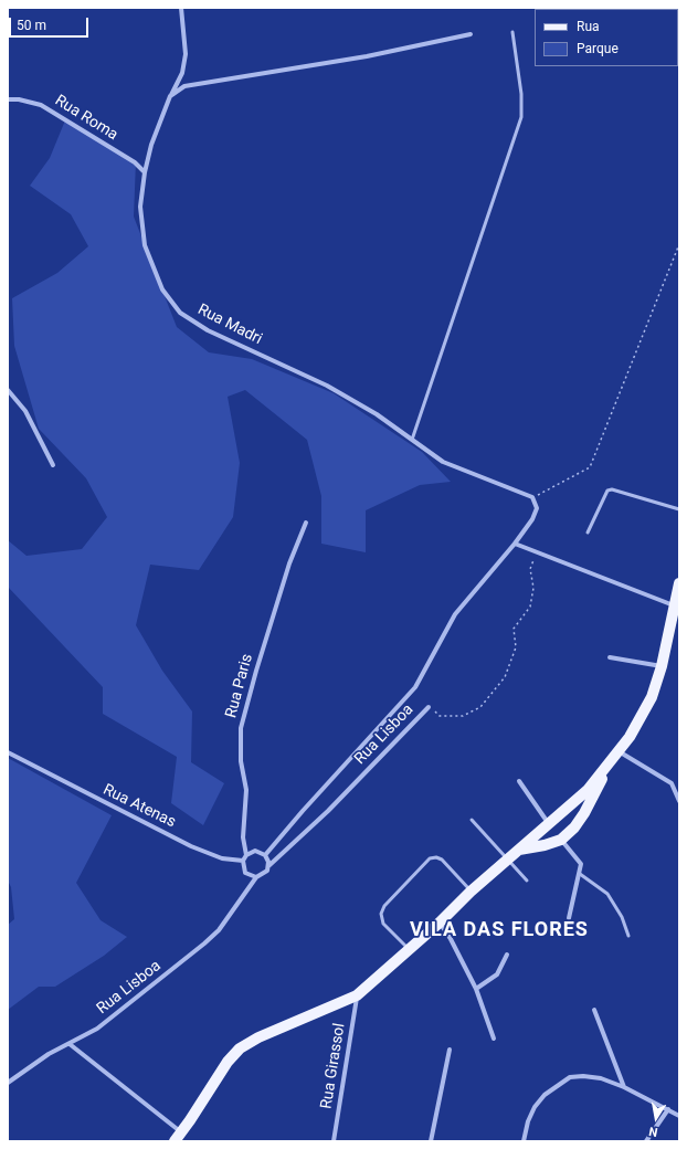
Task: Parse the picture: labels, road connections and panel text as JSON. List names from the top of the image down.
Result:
{
  "streets": {
    "street": [
      "Rua Roma",
      "Rua Madri",
      "Rua Paris",
      "Rua Lisboa",
      "Rua Atenas",
      "Rua Girassol"
    ]
  },
  "crossings": [
    ["Rua Roma", "Rua Madri"],
    ["Rua Paris", "Rua Lisboa"],
    ["Rua Paris", "Rua Atenas"],
    ["Rua Lisboa", "Rua Atenas"]
  ],
  "districts": ["VILA DAS FLORES"],
  "legend": ["Rua", "Parque"],
  "scale_bar": "50 m",
  "north": "bottom"
}
